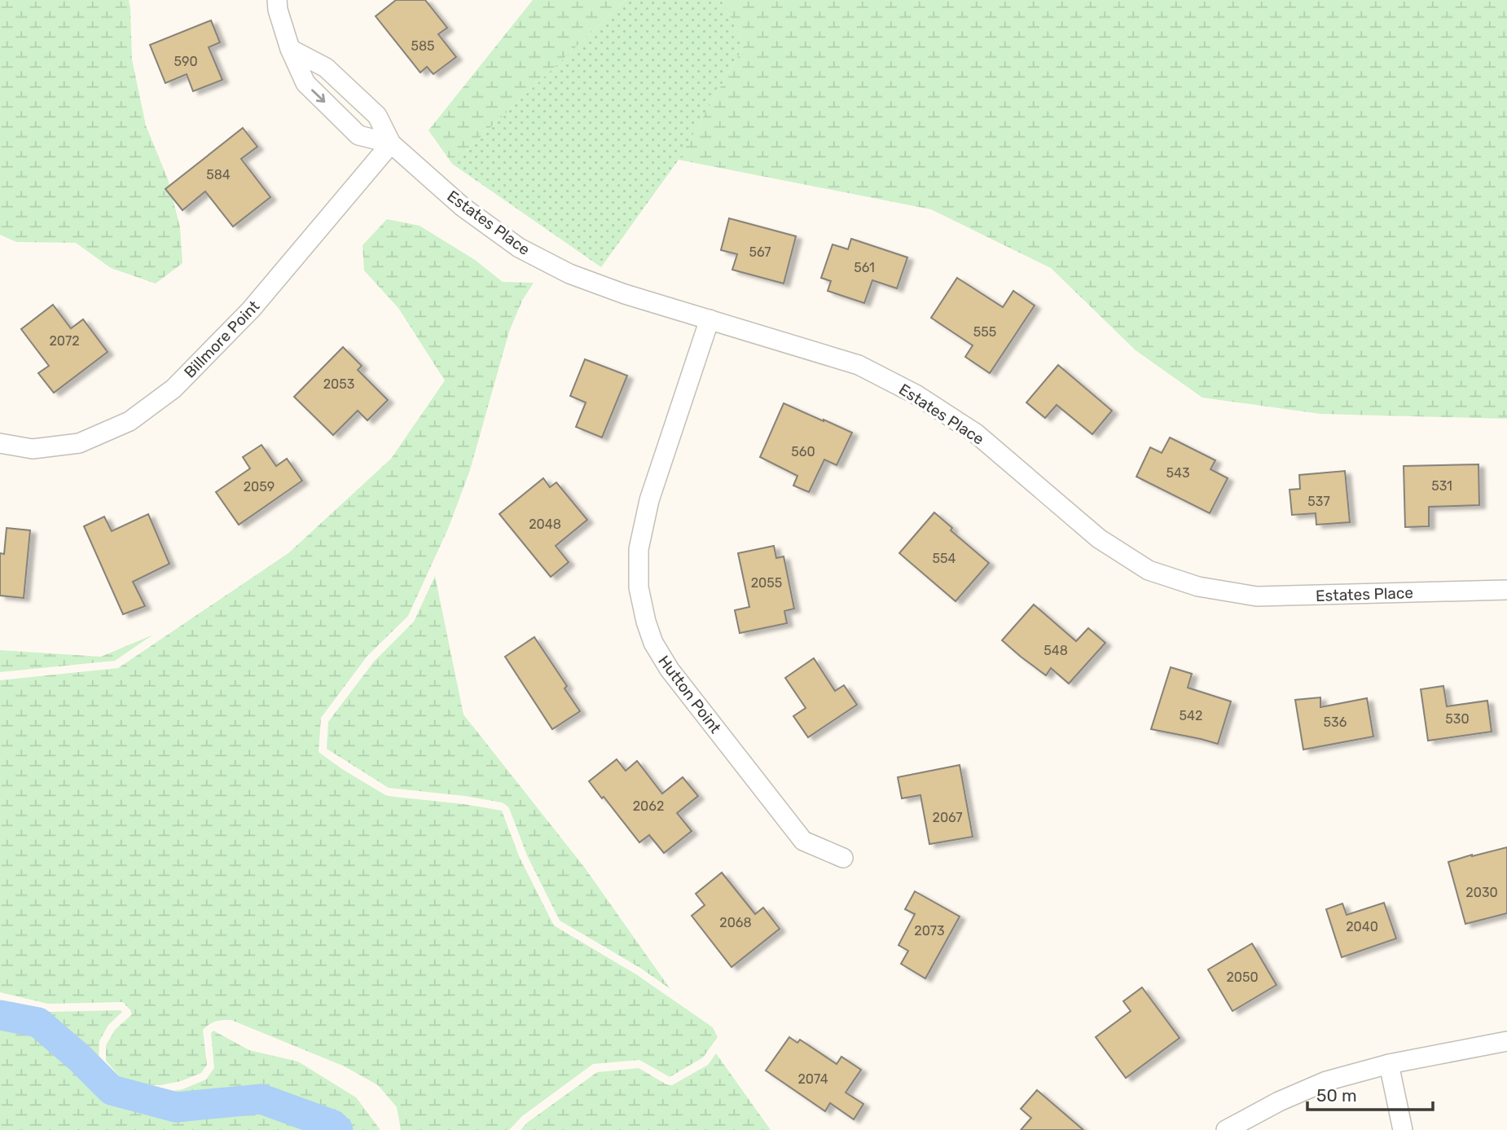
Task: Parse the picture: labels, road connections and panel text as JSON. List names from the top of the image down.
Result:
{
  "streets": {
    "street": ["Estates Place", "Billmore Point", "Hutton Point"]
  },
  "crossings": [
    ["Estates Place", "Billmore Point"],
    ["Estates Place", "Hutton Point"]
  ],
  "house_numbers": [
    "585",
    "590",
    "584",
    "567",
    "561",
    "555",
    "2072",
    "2053",
    "560",
    "543",
    "531",
    "2059",
    "537",
    "2048",
    "554",
    "2055",
    "548",
    "542",
    "530",
    "536",
    "2062",
    "2067",
    "2030",
    "2068",
    "2040",
    "2073",
    "2050",
    "2074"
  ],
  "scale_bar": "50 m"
}
